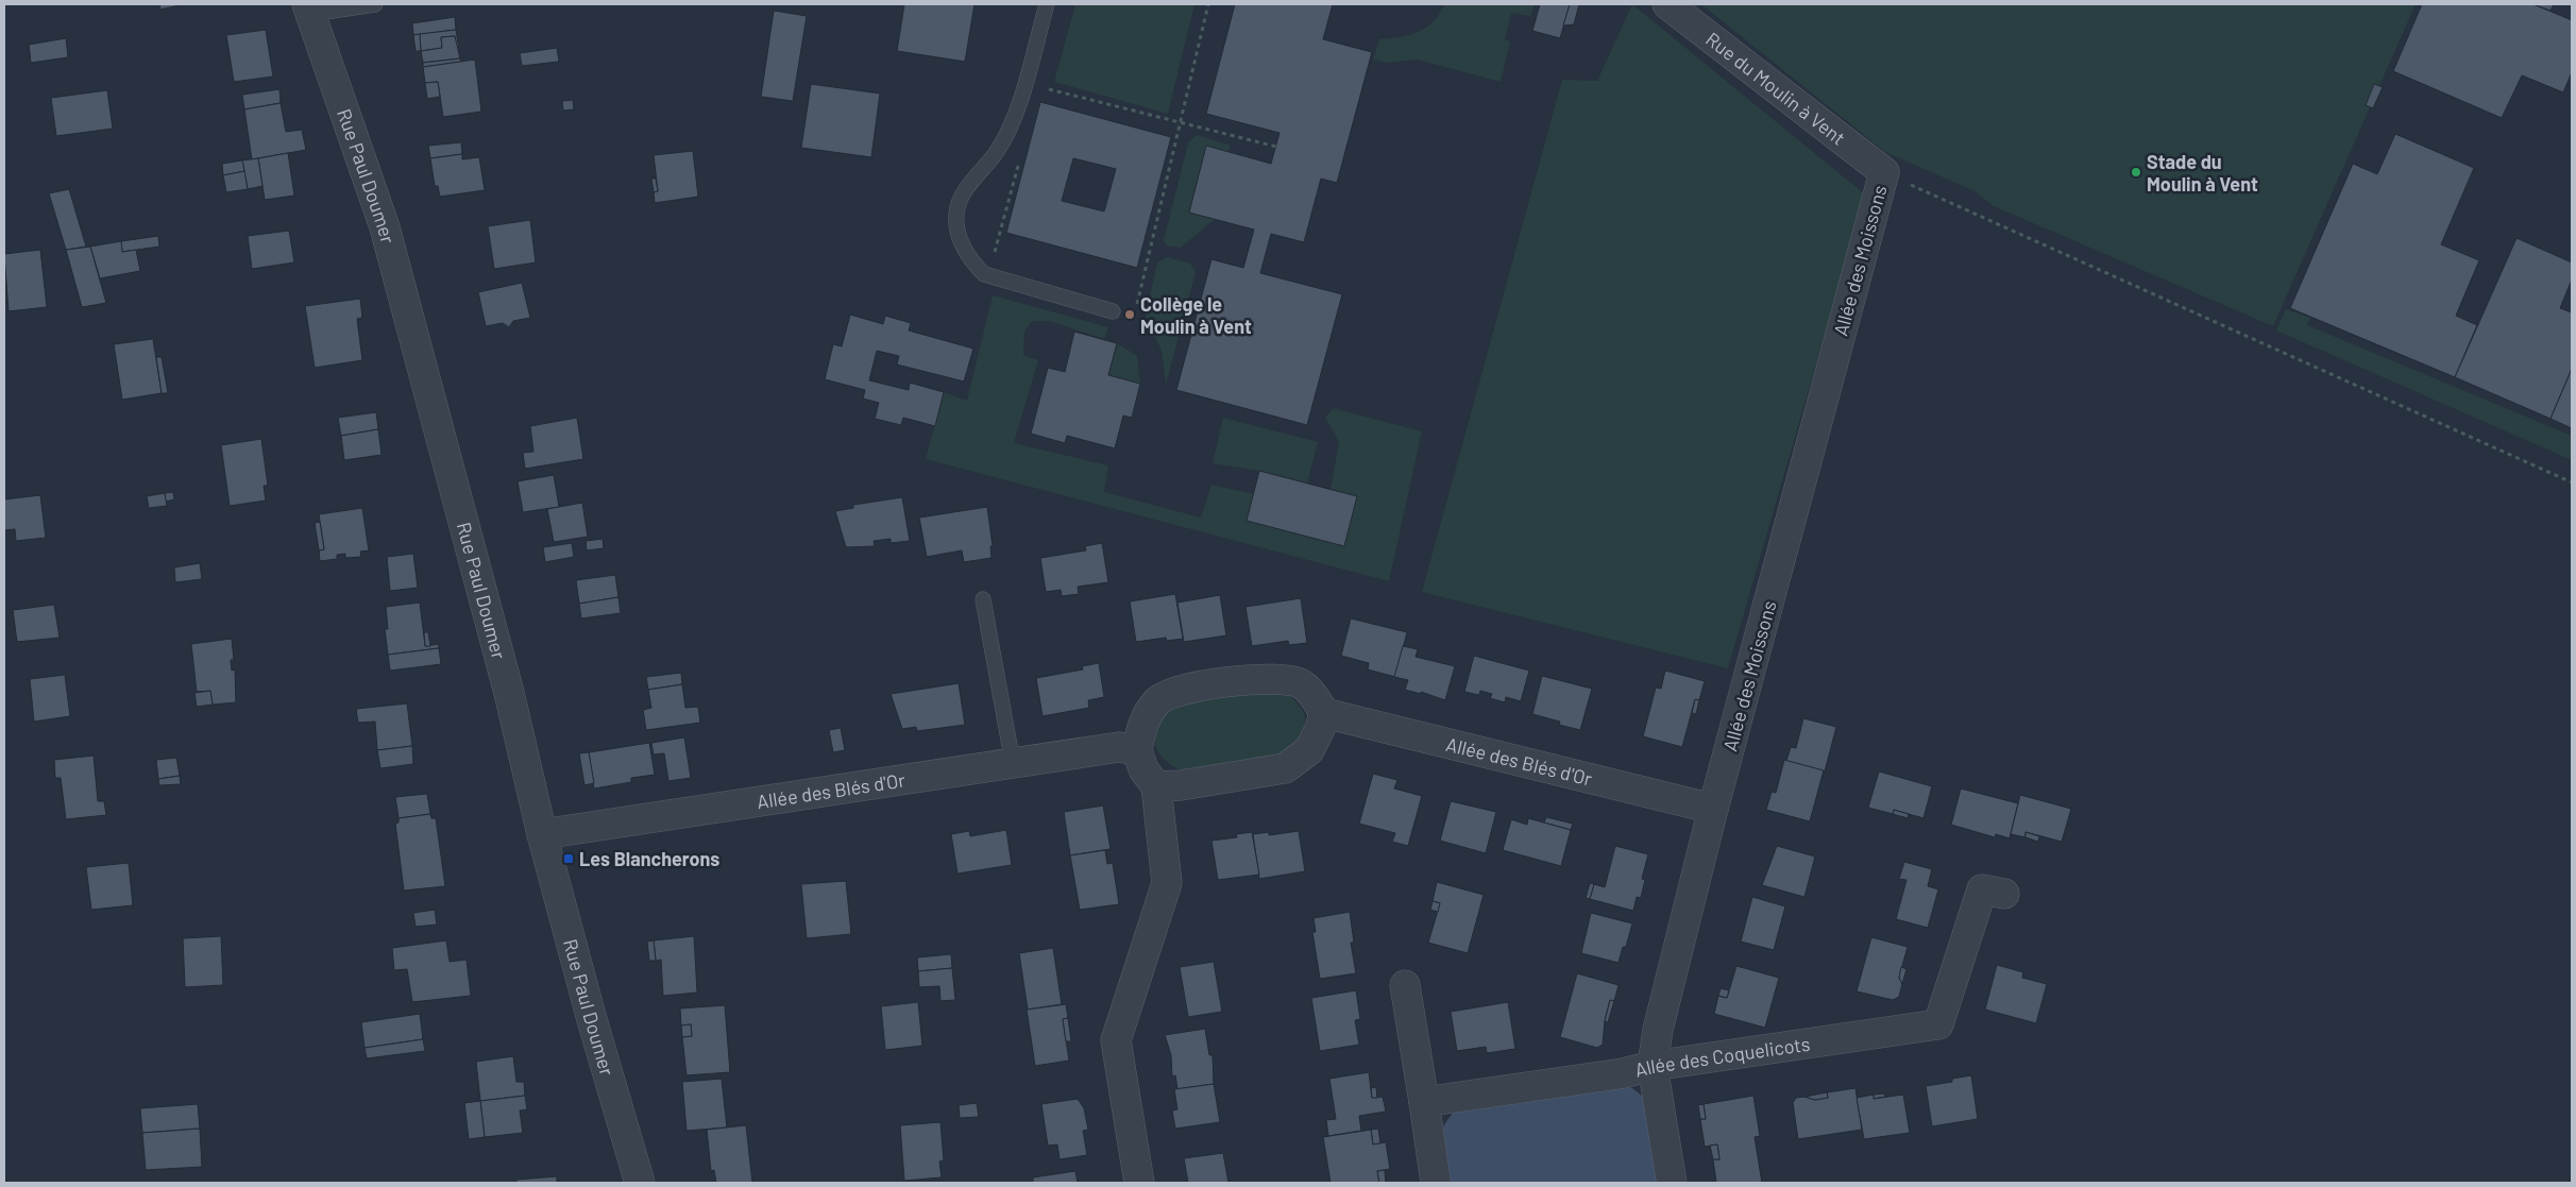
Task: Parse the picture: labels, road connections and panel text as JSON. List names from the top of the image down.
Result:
{
  "streets": {
    "street": [
      "Rue du Moulin à Vent",
      "Rue Paul Doumer",
      "Allée des Moissons",
      "Allée des Blés d'Or",
      "Allée des Coquelicots"
    ]
  },
  "crossings": [
    ["Rue du Moulin à Vent", "Allée des Moissons"],
    ["Rue Paul Doumer", "Allée des Blés d'Or"],
    ["Allée des Moissons", "Allée des Blés d'Or"],
    ["Allée des Moissons", "Allée des Coquelicots"]
  ],
  "places": {
    "other": ["Stade du Moulin à Vent", "Collège le Moulin à Vent"],
    "transit": ["Les Blancherons"]
  }
}
